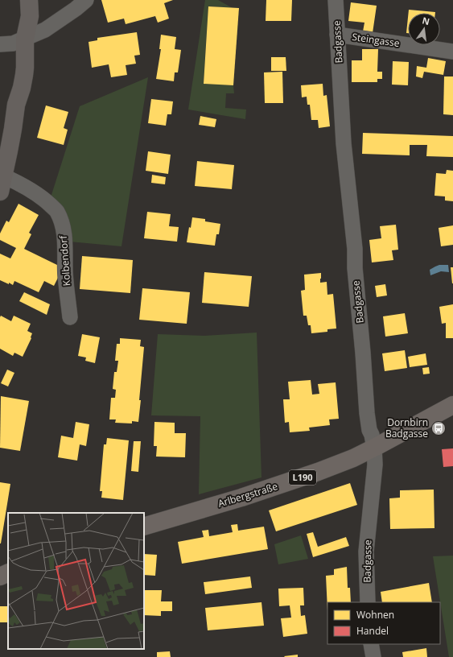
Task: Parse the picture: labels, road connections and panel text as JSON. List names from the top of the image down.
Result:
{
  "streets": {
    "main road": ["L190", "Arlbergstraße"],
    "street": ["Steingasse", "Badgasse", "Kolbendorf"]
  },
  "crossings": [
    ["Steingasse", "Badgasse"],
    ["Badgasse", "Arlbergstraße"]
  ],
  "places": {
    "bus stop": ["Dornbirn Badgasse"]
  },
  "legend": ["Wohnen", "Handel"],
  "north": "top"
}
